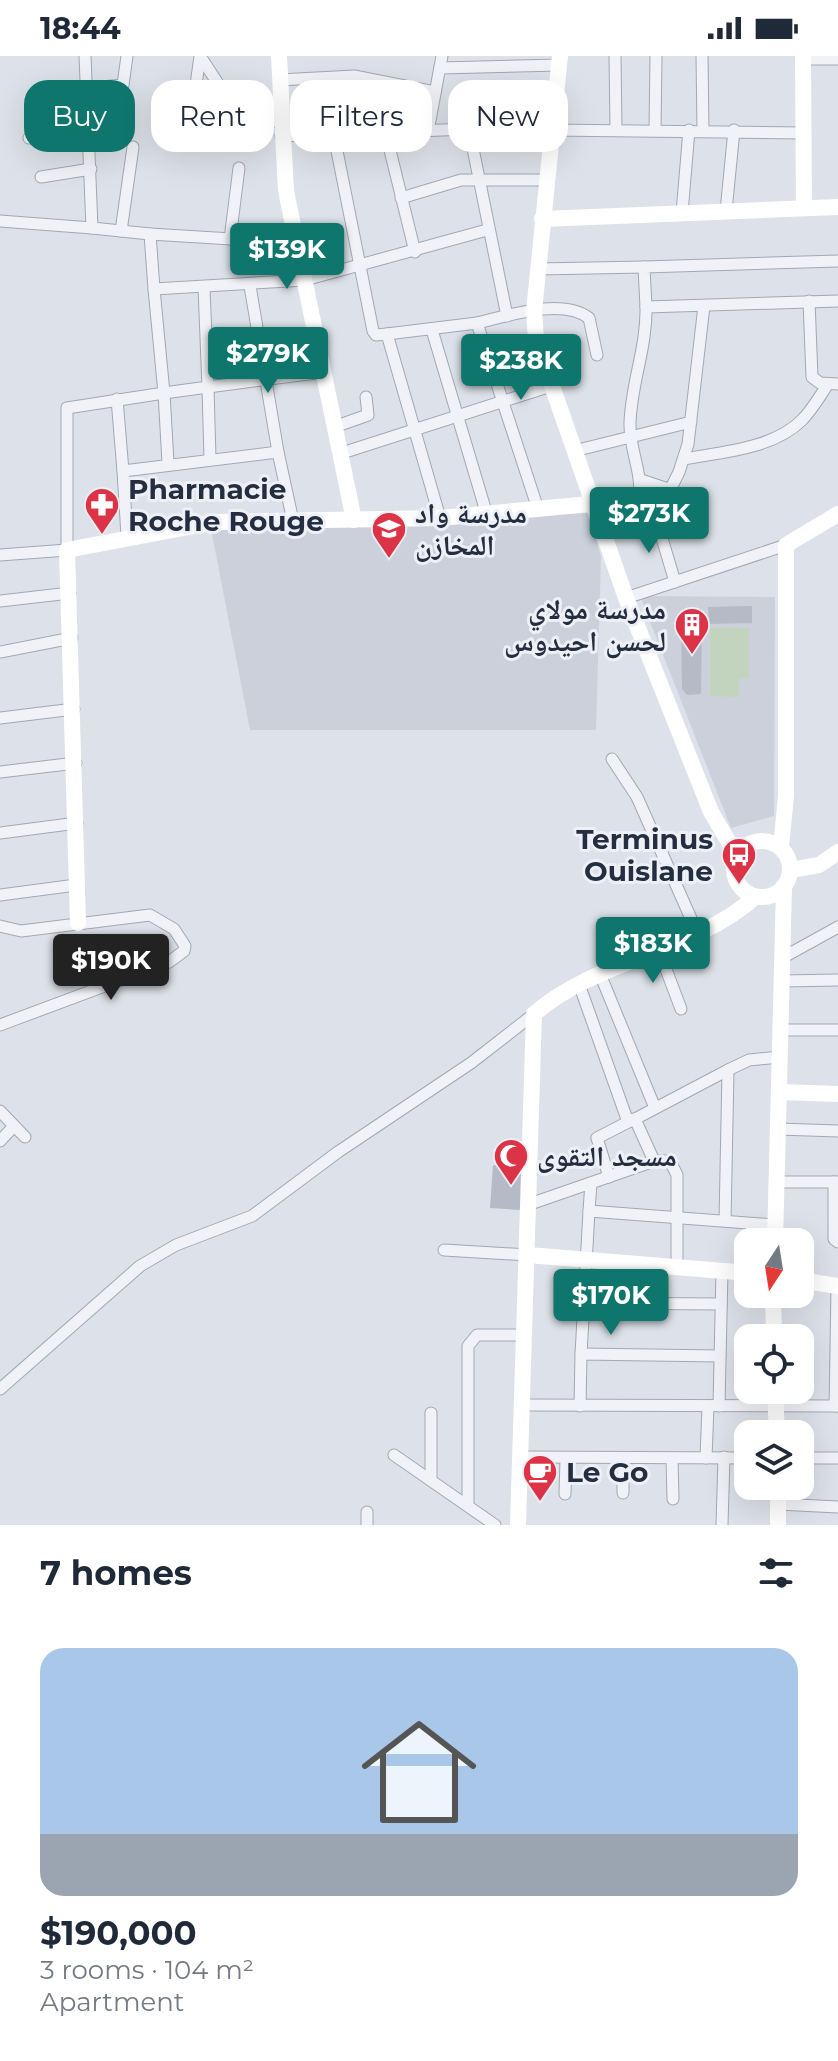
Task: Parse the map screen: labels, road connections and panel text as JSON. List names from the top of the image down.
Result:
{
  "places": {
    "pharmacy": ["Pharmacie Roche Rouge"],
    "school or university": ["مدرسة واد المخازن"],
    "building": ["مدرسة مولاي لحسن احيدوس"],
    "bus stop": ["Terminus Ouislane"],
    "mosque": ["مسجد التقوى"],
    "cafe": ["Le Go"]
  },
  "north": "bottom",
  "page": {
    "status": "18:44",
    "chip": [
      "Buy",
      "Rent",
      "Filters",
      "New"
    ],
    "price": [
      "$139K",
      "$279K",
      "$238K",
      "$273K",
      "$183K",
      "$190K",
      "$170K"
    ],
    "heading": "7 homes",
    "list": [
      {
        "name": "$190,000",
        "note": "3 rooms · 104 m² · Apartment"
      }
    ]
  }
}
